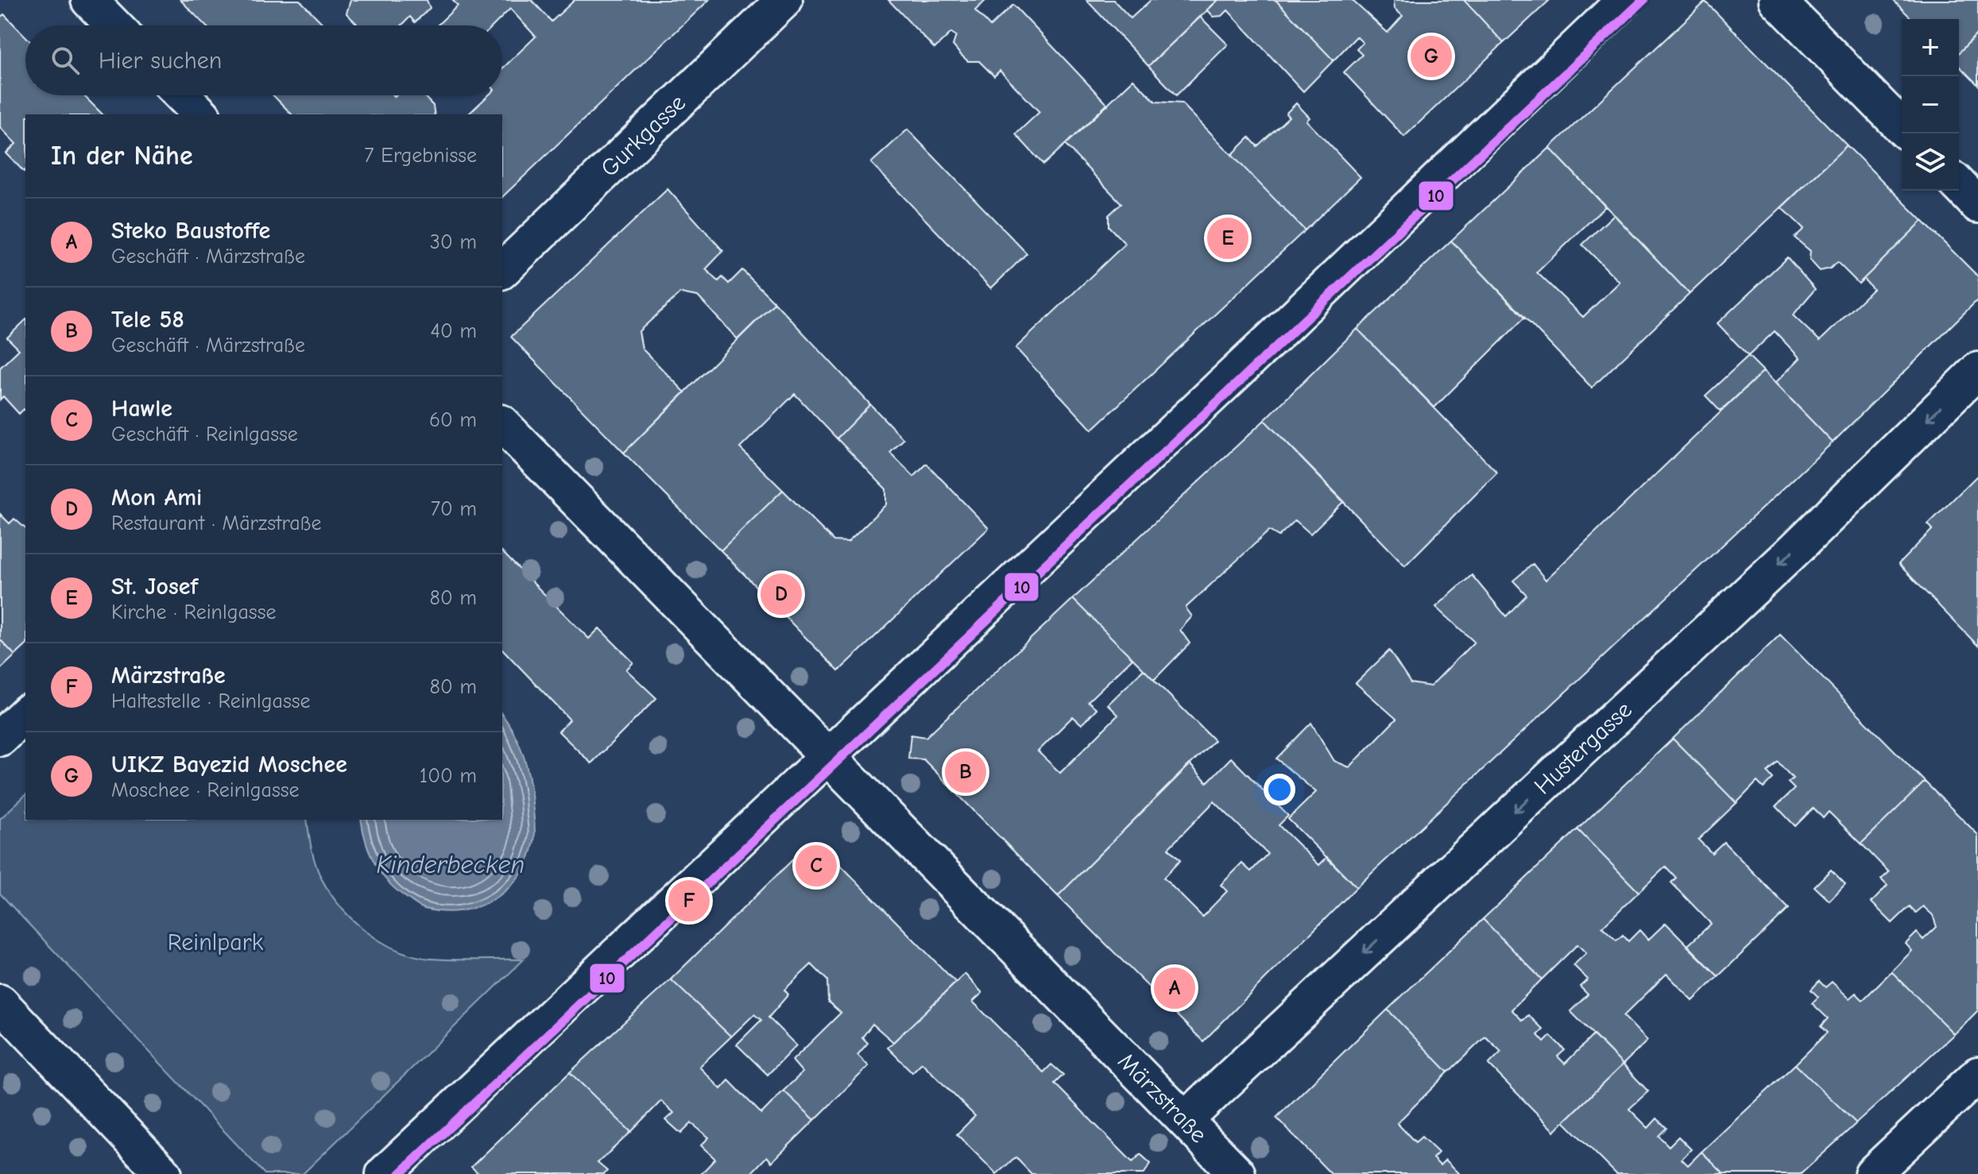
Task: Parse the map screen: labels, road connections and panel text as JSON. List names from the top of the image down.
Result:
{
  "streets": {
    "street": ["Gurkgasse", "Hustergasse", "Märzstraße"]
  },
  "crossings": [
    ["Hustergasse", "Märzstraße"]
  ],
  "one_way": ["Hustergasse"],
  "water": ["Kinderbecken"],
  "parks": ["Reinlpark"],
  "lines": ["transit line 10"],
  "page": {
    "map_buttons": ["+", "−"],
    "search": "Hier suchen",
    "pins": [
      "G",
      "E",
      "D",
      "B",
      "C",
      "F",
      "A"
    ],
    "heading": ["In der Nähe", "7 Ergebnisse"],
    "list": [
      {
        "mark": "A",
        "name": "Steko Baustoffe",
        "note": "Geschäft · Märzstraße",
        "value": "30 m"
      },
      {
        "mark": "B",
        "name": "Tele 58",
        "note": "Geschäft · Märzstraße",
        "value": "40 m"
      },
      {
        "mark": "C",
        "name": "Hawle",
        "note": "Geschäft · Reinlgasse",
        "value": "60 m"
      },
      {
        "mark": "D",
        "name": "Mon Ami",
        "note": "Restaurant · Märzstraße",
        "value": "70 m"
      },
      {
        "mark": "E",
        "name": "St. Josef",
        "note": "Kirche · Reinlgasse",
        "value": "80 m"
      },
      {
        "mark": "F",
        "name": "Märzstraße",
        "note": "Haltestelle · Reinlgasse",
        "value": "80 m"
      },
      {
        "mark": "G",
        "name": "UIKZ Bayezid Moschee",
        "note": "Moschee · Reinlgasse",
        "value": "100 m"
      }
    ]
  }
}
